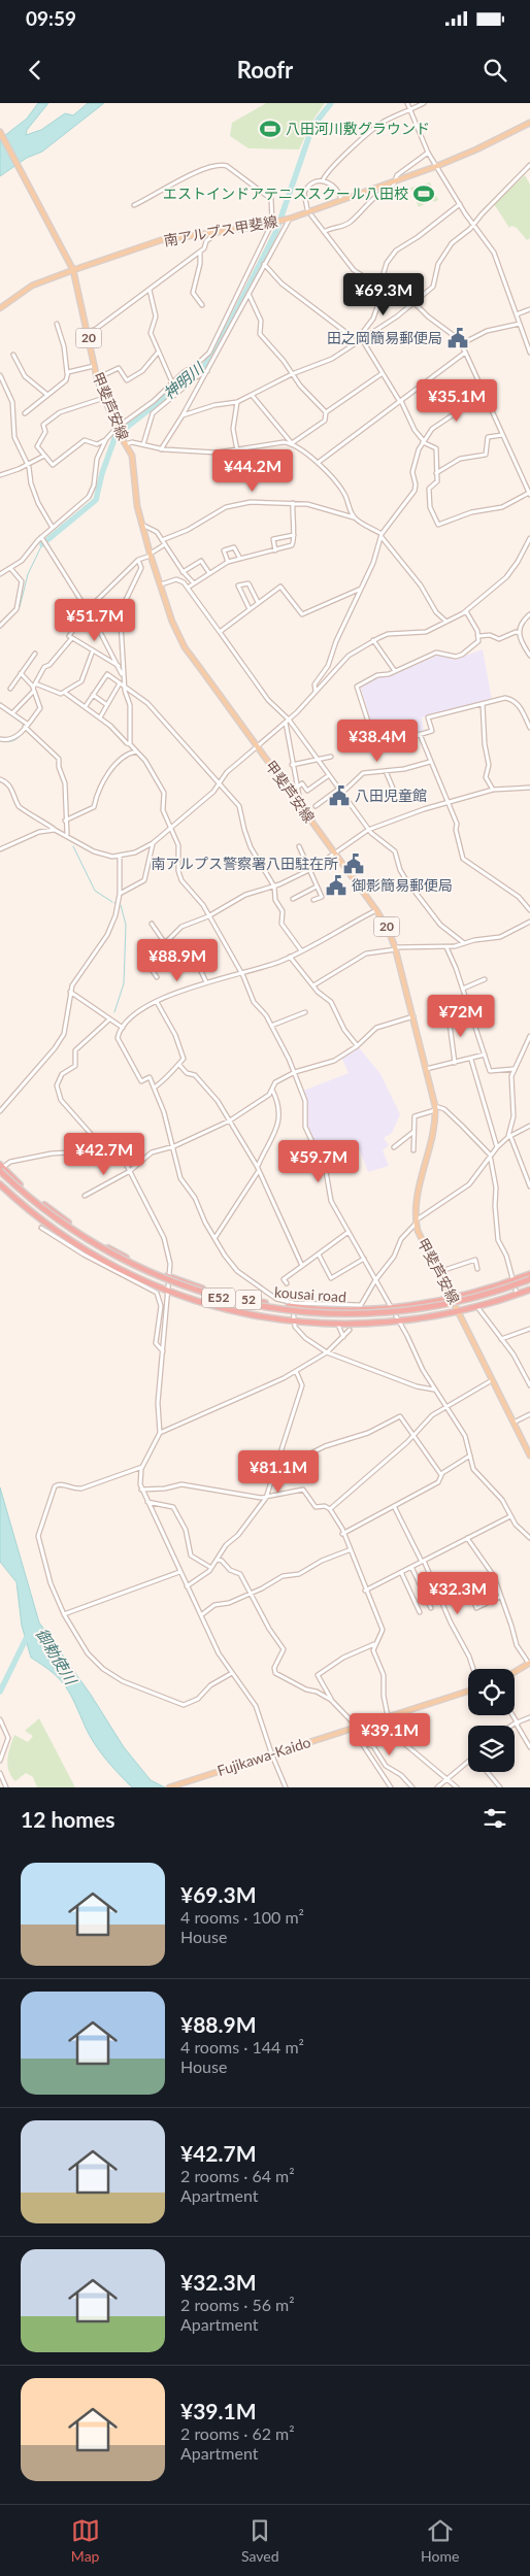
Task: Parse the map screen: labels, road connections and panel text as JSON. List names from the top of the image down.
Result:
{
  "streets": {
    "highway": ["kousai road", "E52", "52"],
    "main road": [
      "南アルプス甲斐線",
      "20",
      "甲斐芦安線",
      "Fujikawa-Kaido"
    ]
  },
  "crossings": [
    ["南アルプス甲斐線", "甲斐芦安線"],
    ["甲斐芦安線", "kousai road"],
    ["kousai road", "E52"]
  ],
  "water": ["神明川", "御勅使川"],
  "places": {
    "sports": ["八田河川敷グラウンド", "エストインドアテニススクール八田校"],
    "public building": [
      "田之岡簡易郵便局",
      "八田児童館",
      "南アルプス警察署八田駐在所",
      "御影簡易郵便局"
    ]
  },
  "page": {
    "status": "09:59",
    "header": "Roofr",
    "price": [
      "¥69.3M",
      "¥35.1M",
      "¥44.2M",
      "¥51.7M",
      "¥38.4M",
      "¥88.9M",
      "¥72M",
      "¥42.7M",
      "¥59.7M",
      "¥81.1M",
      "¥32.3M",
      "¥39.1M"
    ],
    "heading": "12 homes",
    "list": [
      {
        "name": "¥69.3M",
        "note": "4 rooms · 100 m² · House"
      },
      {
        "name": "¥88.9M",
        "note": "4 rooms · 144 m² · House"
      },
      {
        "name": "¥42.7M",
        "note": "2 rooms · 64 m² · Apartment"
      },
      {
        "name": "¥32.3M",
        "note": "2 rooms · 56 m² · Apartment"
      },
      {
        "name": "¥39.1M",
        "note": "2 rooms · 62 m² · Apartment"
      }
    ],
    "tabs": ["Map", "Saved", "Home"]
  }
}
